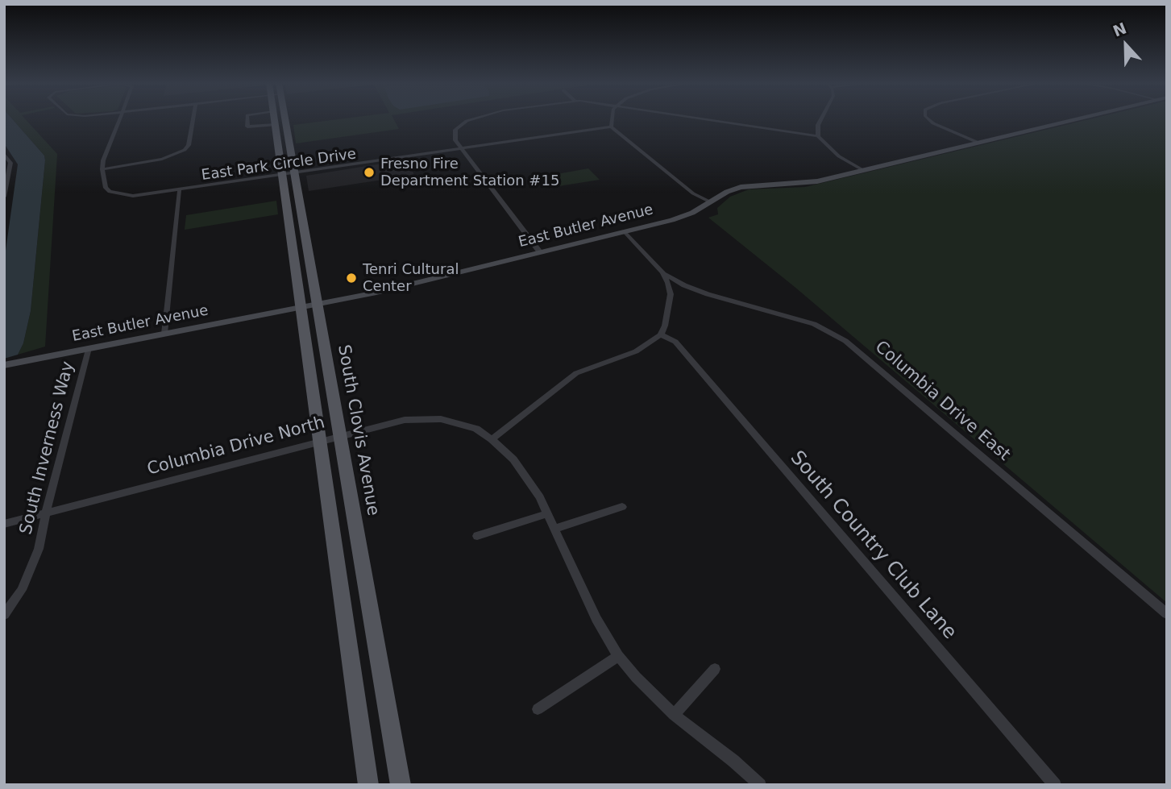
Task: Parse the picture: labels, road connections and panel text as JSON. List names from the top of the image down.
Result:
{
  "streets": {
    "main road": ["South Clovis Avenue"],
    "street": [
      "East Park Circle Drive",
      "East Butler Avenue",
      "Columbia Drive East",
      "Columbia Drive North",
      "South Inverness Way",
      "South Country Club Lane"
    ]
  },
  "crossings": [
    ["East Park Circle Drive", "South Clovis Avenue"],
    ["East Butler Avenue", "South Clovis Avenue"],
    ["East Butler Avenue", "South Inverness Way"],
    ["South Clovis Avenue", "Columbia Drive North"],
    ["Columbia Drive North", "South Inverness Way"]
  ],
  "places": ["Fresno Fire Department Station #15", "Tenri Cultural Center"],
  "north": "top"
}
